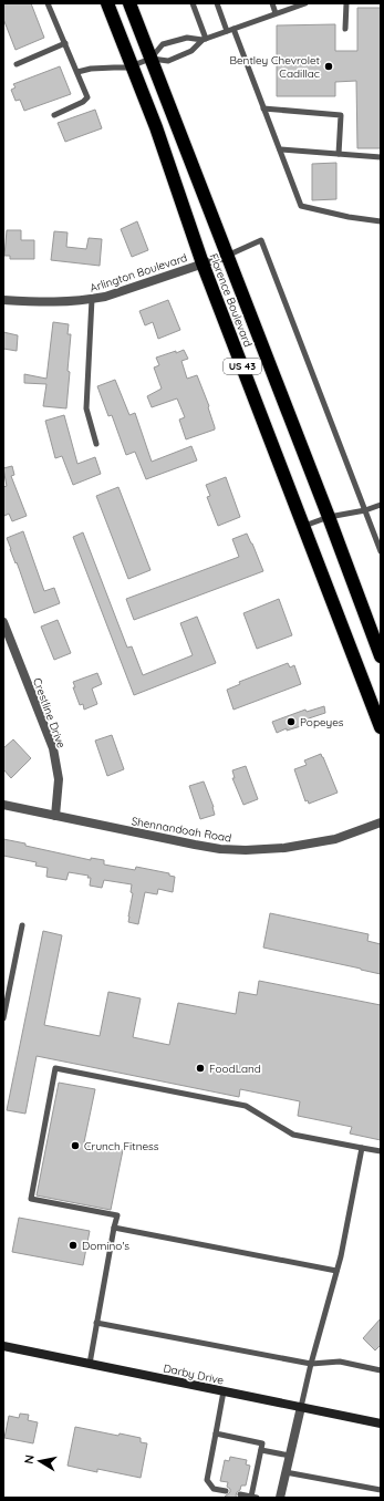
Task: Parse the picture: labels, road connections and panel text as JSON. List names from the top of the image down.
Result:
{
  "streets": {
    "highway": ["Florence Boulevard", "US 43"],
    "main road": ["Darby Drive"],
    "street": ["Arlington Boulevard", "Crestline Drive", "Shennandoah Road"]
  },
  "crossings": [
    ["Arlington Boulevard", "Florence Boulevard"],
    ["Crestline Drive", "Shennandoah Road"]
  ],
  "places": [
    "Bentley Chevrolet Cadillac",
    "Popeyes",
    "FoodLand",
    "Crunch Fitness",
    "Domino's"
  ],
  "north": "left"
}
